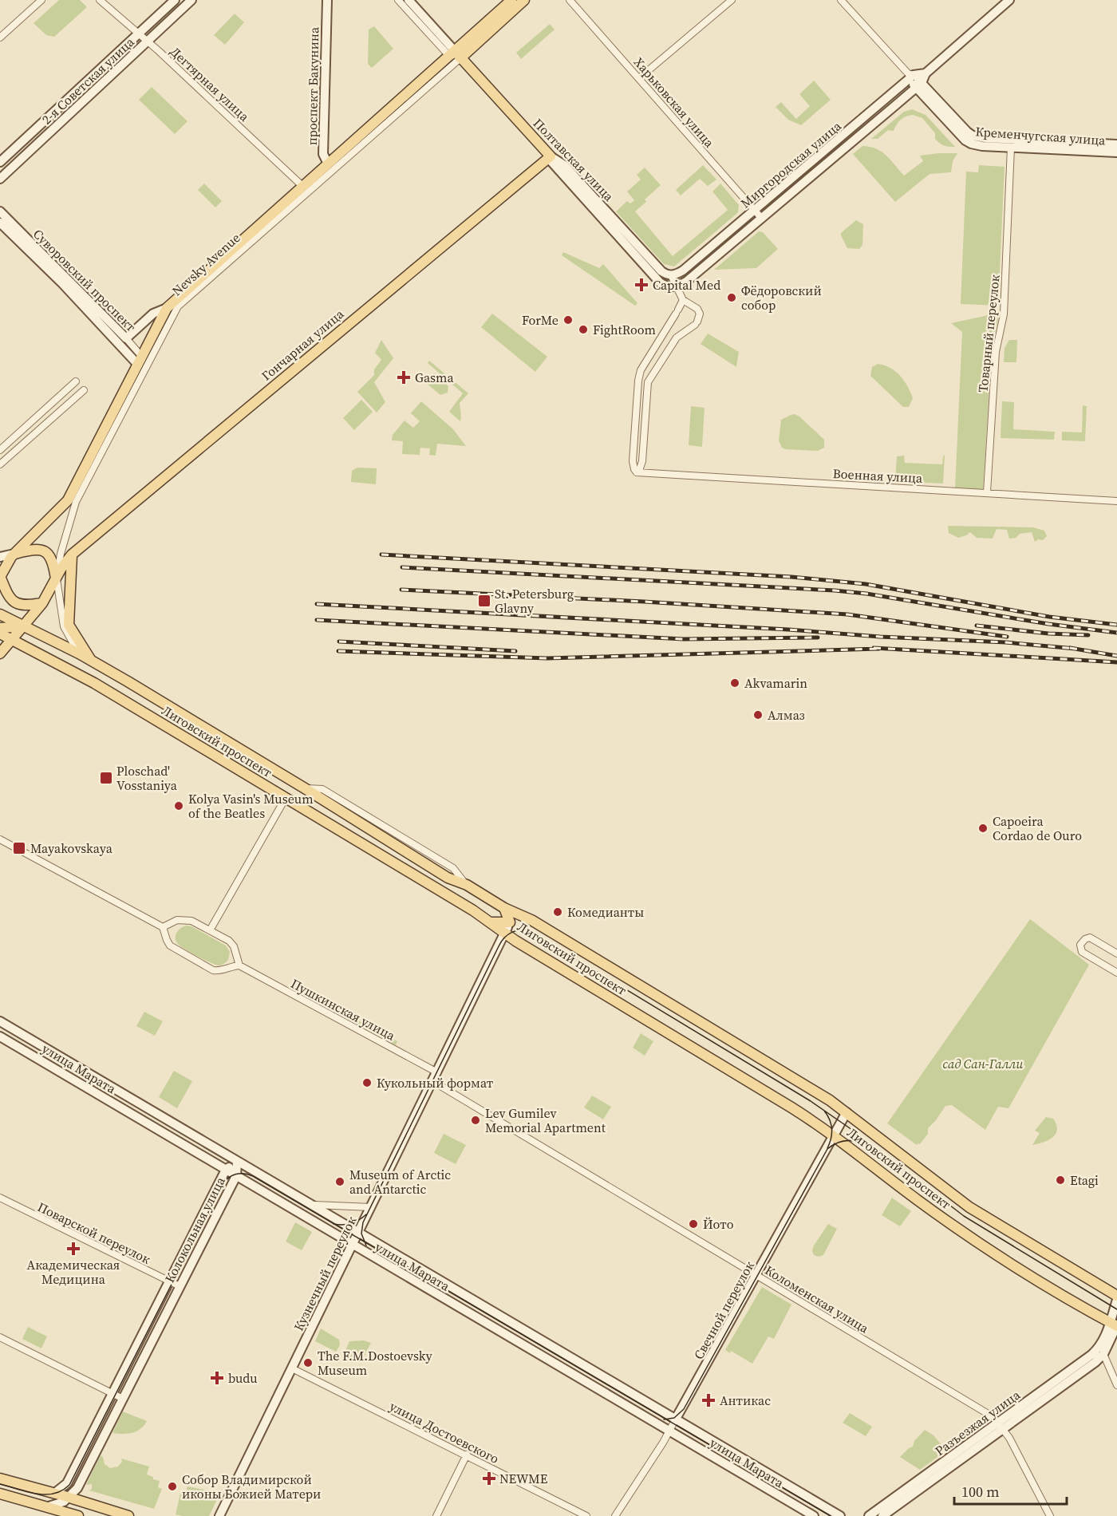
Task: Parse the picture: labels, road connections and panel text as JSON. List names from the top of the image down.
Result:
{
  "streets": {
    "main road": [
      "Полтавская улица",
      "Nevsky Avenue",
      "Гончарная улица",
      "Лиговский проспект"
    ],
    "street": [
      "2-я Советская улица",
      "Дегтярная улица",
      "проспект Бакунина",
      "Харьковская улица",
      "Кременчугская улица",
      "Миргородская улица",
      "Суворовский проспект",
      "Товарный переулок",
      "Военная улица",
      "Пушкинская улица",
      "улица Марата",
      "Колокольная улица",
      "Поварской переулок",
      "Кузнечный переулок",
      "Коломенская улица",
      "Свечной переулок",
      "Разъезжая улица",
      "улица Достоевского"
    ]
  },
  "crossings": [
    ["2-я Советская улица", "Дегтярная улица"],
    ["Дегтярная улица", "Nevsky Avenue"],
    ["проспект Бакунина", "Nevsky Avenue"],
    ["Харьковская улица", "Миргородская улица"],
    ["Кременчугская улица", "Миргородская улица"],
    ["Кременчугская улица", "Товарный переулок"],
    ["Полтавская улица", "Миргородская улица"],
    ["Полтавская улица", "Nevsky Avenue"],
    ["Полтавская улица", "Гончарная улица"],
    ["Nevsky Avenue", "Суворовский проспект"],
    ["Nevsky Avenue", "Гончарная улица"],
    ["Nevsky Avenue", "Лиговский проспект"],
    ["Товарный переулок", "Военная улица"],
    ["Лиговский проспект", "Кузнечный переулок"],
    ["Лиговский проспект", "Свечной переулок"],
    ["Пушкинская улица", "Кузнечный переулок"],
    ["улица Марата", "Колокольная улица"],
    ["улица Марата", "Кузнечный переулок"],
    ["улица Марата", "Свечной переулок"],
    ["Колокольная улица", "Поварской переулок"],
    ["Кузнечный переулок", "Коломенская улица"],
    ["Кузнечный переулок", "улица Достоевского"],
    ["Коломенская улица", "Свечной переулок"],
    ["Коломенская улица", "Разъезжая улица"]
  ],
  "parks": ["сад Сан-Галли"],
  "places": {
    "health": [
      "Capital Med",
      "Gasma",
      "Академическая Медицина",
      "budu",
      "Антикас",
      "NEWME"
    ],
    "other": [
      "Фёдоровский собор",
      "ForMe",
      "FightRoom",
      "Akvamarin",
      "Алмаз",
      "Kolya Vasin's Museum of the Beatles",
      "Capoeira Cordao de Ouro",
      "Комедианты",
      "Кукольный формат",
      "Lev Gumilev Memorial Apartment",
      "Etagi",
      "Museum of Arctic and Antarctic",
      "Йото",
      "The F.M.Dostoevsky Museum",
      "Собор Владимирской иконы Божией Матери"
    ],
    "transit": ["St. Petersburg Glavny", "Ploschad' Vosstaniya", "Mayakovskaya"]
  },
  "scale_bar": "100 m"
}
